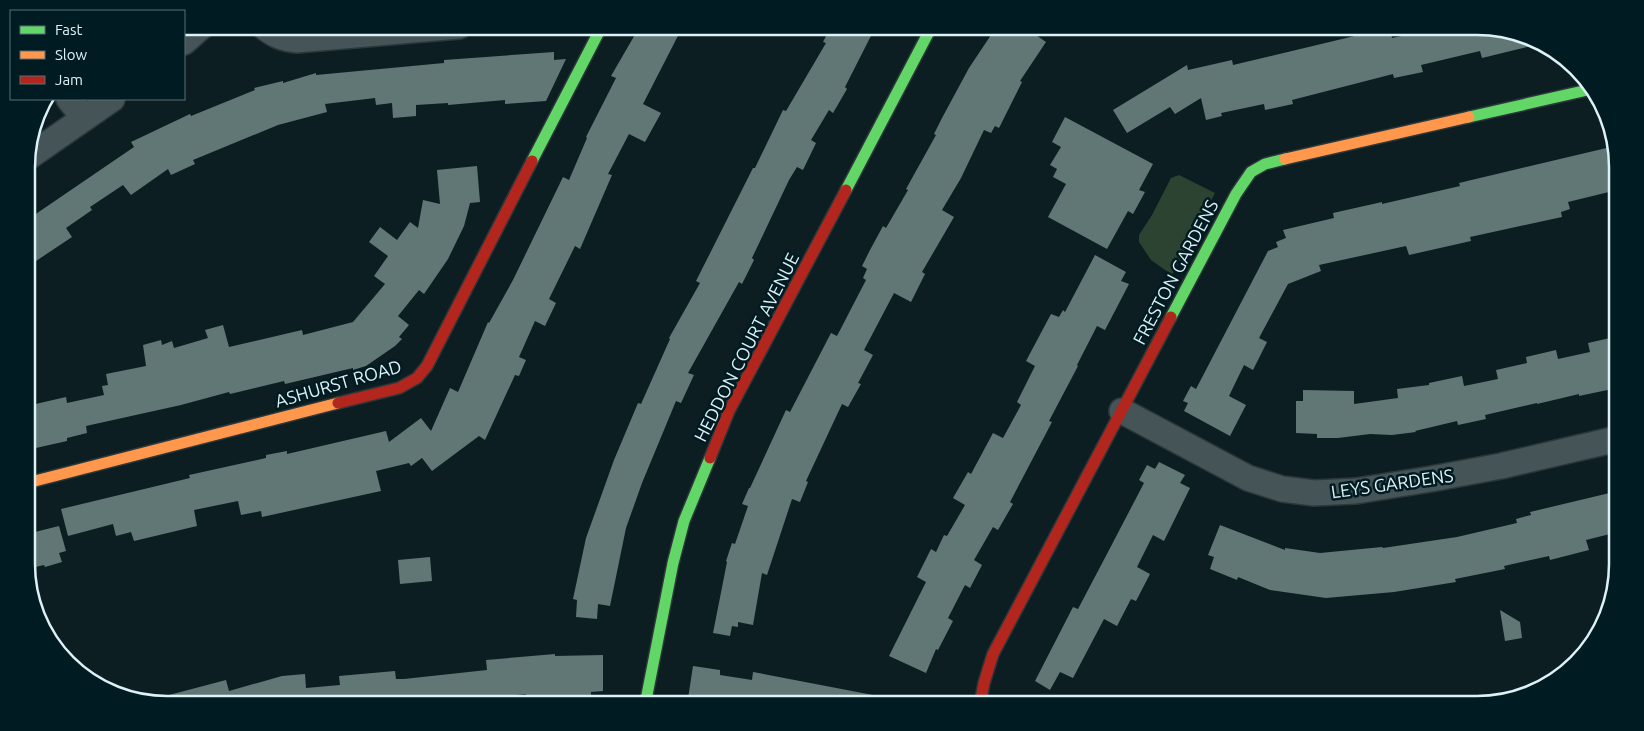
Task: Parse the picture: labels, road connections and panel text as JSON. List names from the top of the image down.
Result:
{
  "streets": {
    "street": [
      "FRESTON GARDENS",
      "HEDDON COURT AVENUE",
      "ASHURST ROAD",
      "LEYS GARDENS"
    ]
  },
  "crossings": [
    ["FRESTON GARDENS", "LEYS GARDENS"]
  ],
  "legend": ["Fast", "Slow", "Jam"]
}
